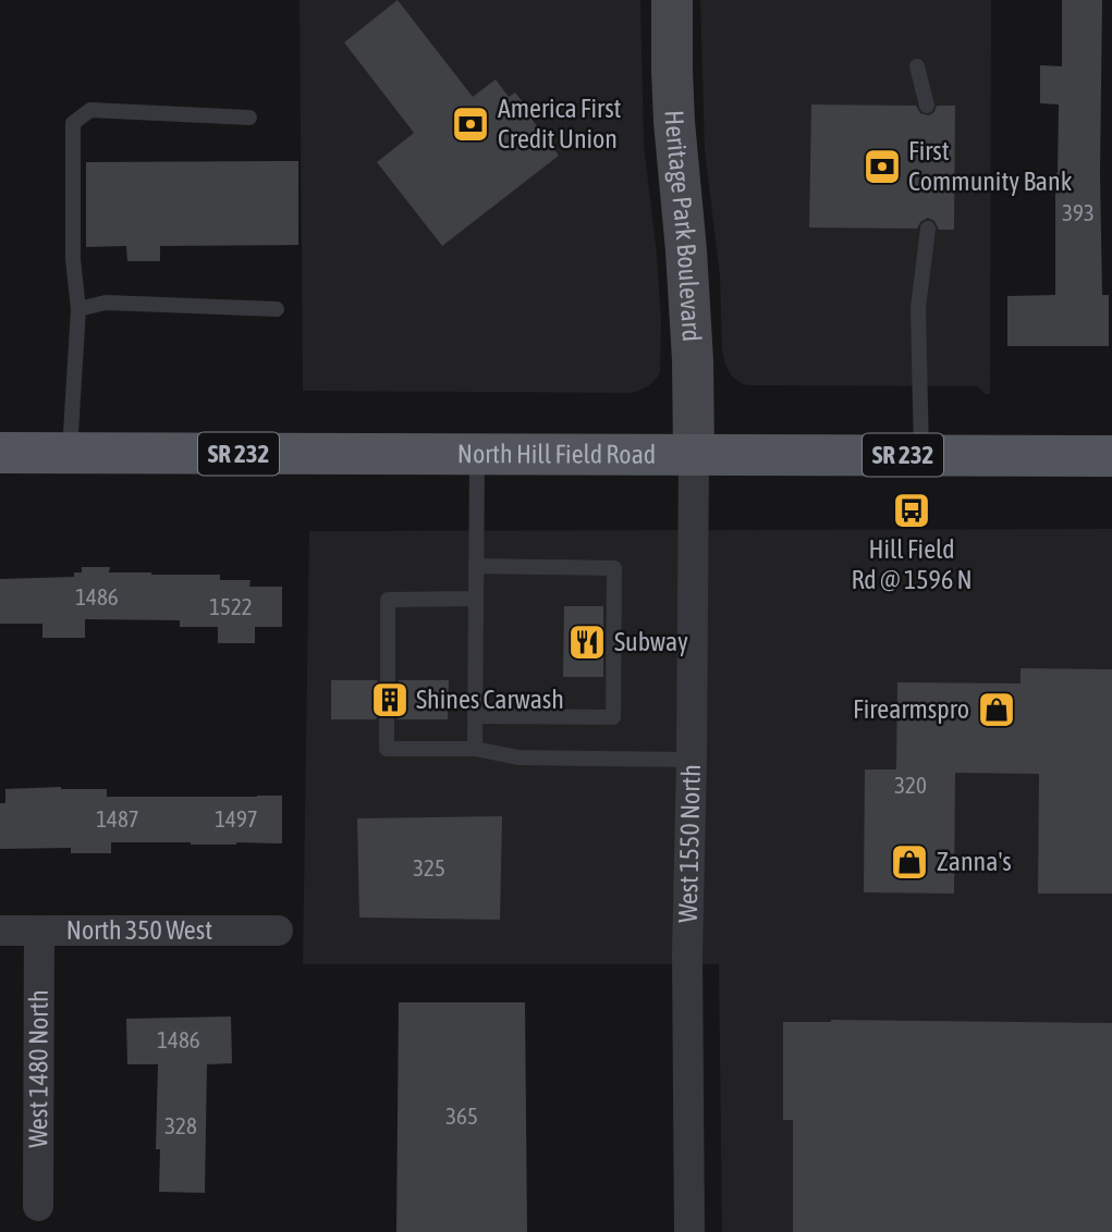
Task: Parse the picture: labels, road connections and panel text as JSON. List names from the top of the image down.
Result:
{
  "streets": {
    "main road": ["SR 232", "North Hill Field Road"],
    "street": [
      "Heritage Park Boulevard",
      "West 1550 North",
      "North 350 West",
      "West 1480 North"
    ]
  },
  "crossings": [
    ["Heritage Park Boulevard", "North Hill Field Road"],
    ["Heritage Park Boulevard", "West 1550 North"],
    ["North Hill Field Road", "West 1550 North"],
    ["North 350 West", "West 1480 North"]
  ],
  "places": {
    "bank": ["America First Credit Union", "First Community Bank"],
    "bus stop": ["Hill Field Rd @ 1596 N"],
    "restaurant": ["Subway"],
    "building": ["Shines Carwash"],
    "shop": ["Firearmspro", "Zanna's"]
  },
  "house_numbers": [
    "393",
    "1486",
    "1522",
    "320",
    "1487",
    "1497",
    "325",
    "1486",
    "365",
    "328"
  ]
}
